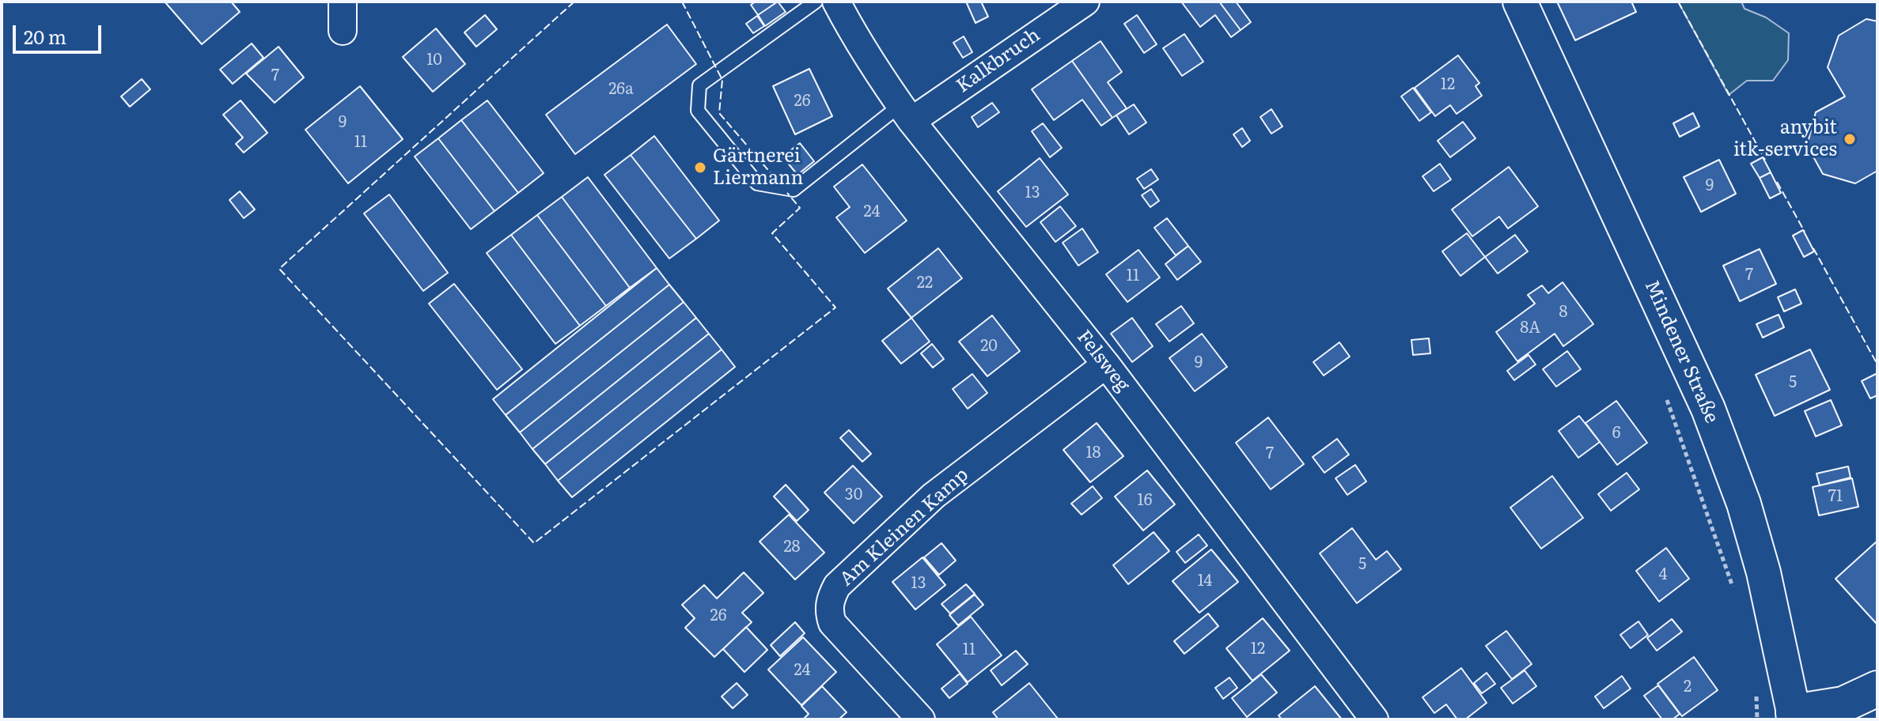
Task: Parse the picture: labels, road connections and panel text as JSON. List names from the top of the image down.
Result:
{
  "streets": {
    "street": [
      "Kalkbruch",
      "Mindener Straße",
      "Felsweg",
      "Am Kleinen Kamp"
    ]
  },
  "crossings": [
    ["Kalkbruch", "Felsweg"],
    ["Felsweg", "Am Kleinen Kamp"]
  ],
  "places": ["anybit itk-services", "Gärtnerei Liermann"],
  "house_numbers": [
    "10",
    "7",
    "12",
    "26a",
    "26",
    "9",
    "11",
    "9",
    "13",
    "24",
    "7",
    "11",
    "22",
    "8",
    "8A",
    "20",
    "9",
    "5",
    "6",
    "18",
    "7",
    "30",
    "71",
    "16",
    "28",
    "5",
    "4",
    "14",
    "13",
    "26",
    "12",
    "11",
    "24",
    "2"
  ],
  "scale_bar": "20 m"
}
